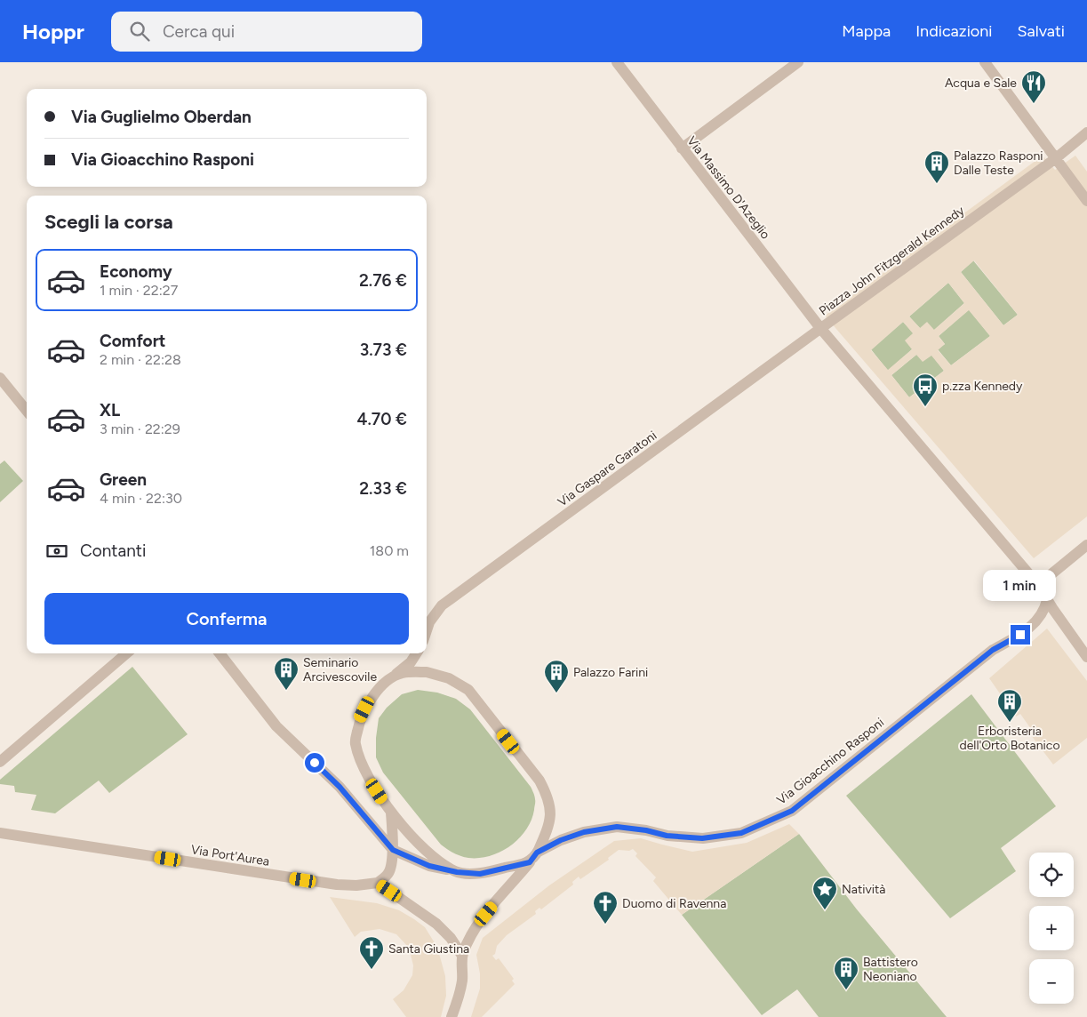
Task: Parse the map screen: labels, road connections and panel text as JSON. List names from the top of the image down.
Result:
{
  "streets": {
    "street": [
      "Via Massimo D'Azeglio",
      "Piazza John Fitzgerald Kennedy",
      "Via Gaspare Garatoni",
      "Via Gioacchino Rasponi",
      "Via Port'Aurea"
    ]
  },
  "crossings": [
    ["Via Massimo D'Azeglio", "Piazza John Fitzgerald Kennedy"],
    ["Via Massimo D'Azeglio", "Via Gaspare Garatoni"],
    ["Piazza John Fitzgerald Kennedy", "Via Gaspare Garatoni"],
    ["Piazza John Fitzgerald Kennedy", "Via Gioacchino Rasponi"]
  ],
  "places": {
    "restaurant": ["Acqua e Sale"],
    "building": [
      "Palazzo Rasponi Dalle Teste",
      "Seminario Arcivescovile",
      "Palazzo Farini",
      "Erboristeria dell'Orto Botanico",
      "Battistero Neoniano"
    ],
    "bus stop": ["p.zza Kennedy"],
    "place": ["Natività"],
    "church": ["Duomo di Ravenna", "Santa Giustina"]
  },
  "page": {
    "header": "Hoppr",
    "search": "Cerca qui",
    "nav": ["Mappa", "Indicazioni", "Salvati"],
    "banner": ["Via Guglielmo Oberdan", "Via Gioacchino Rasponi"],
    "heading": "Scegli la corsa",
    "list": [
      {
        "name": "Economy",
        "note": "1 min · 22:27",
        "value": "2.76 €"
      },
      {
        "name": "Comfort",
        "note": "2 min · 22:28",
        "value": "3.73 €"
      },
      {
        "name": "XL",
        "note": "3 min · 22:29",
        "value": "4.70 €"
      },
      {
        "name": "Green",
        "note": "4 min · 22:30",
        "value": "2.33 €"
      }
    ],
    "pay": ["Contanti", "180 m"],
    "bubble": "1 min",
    "buttons": "Conferma",
    "map_buttons": ["+", "−"]
  }
}
